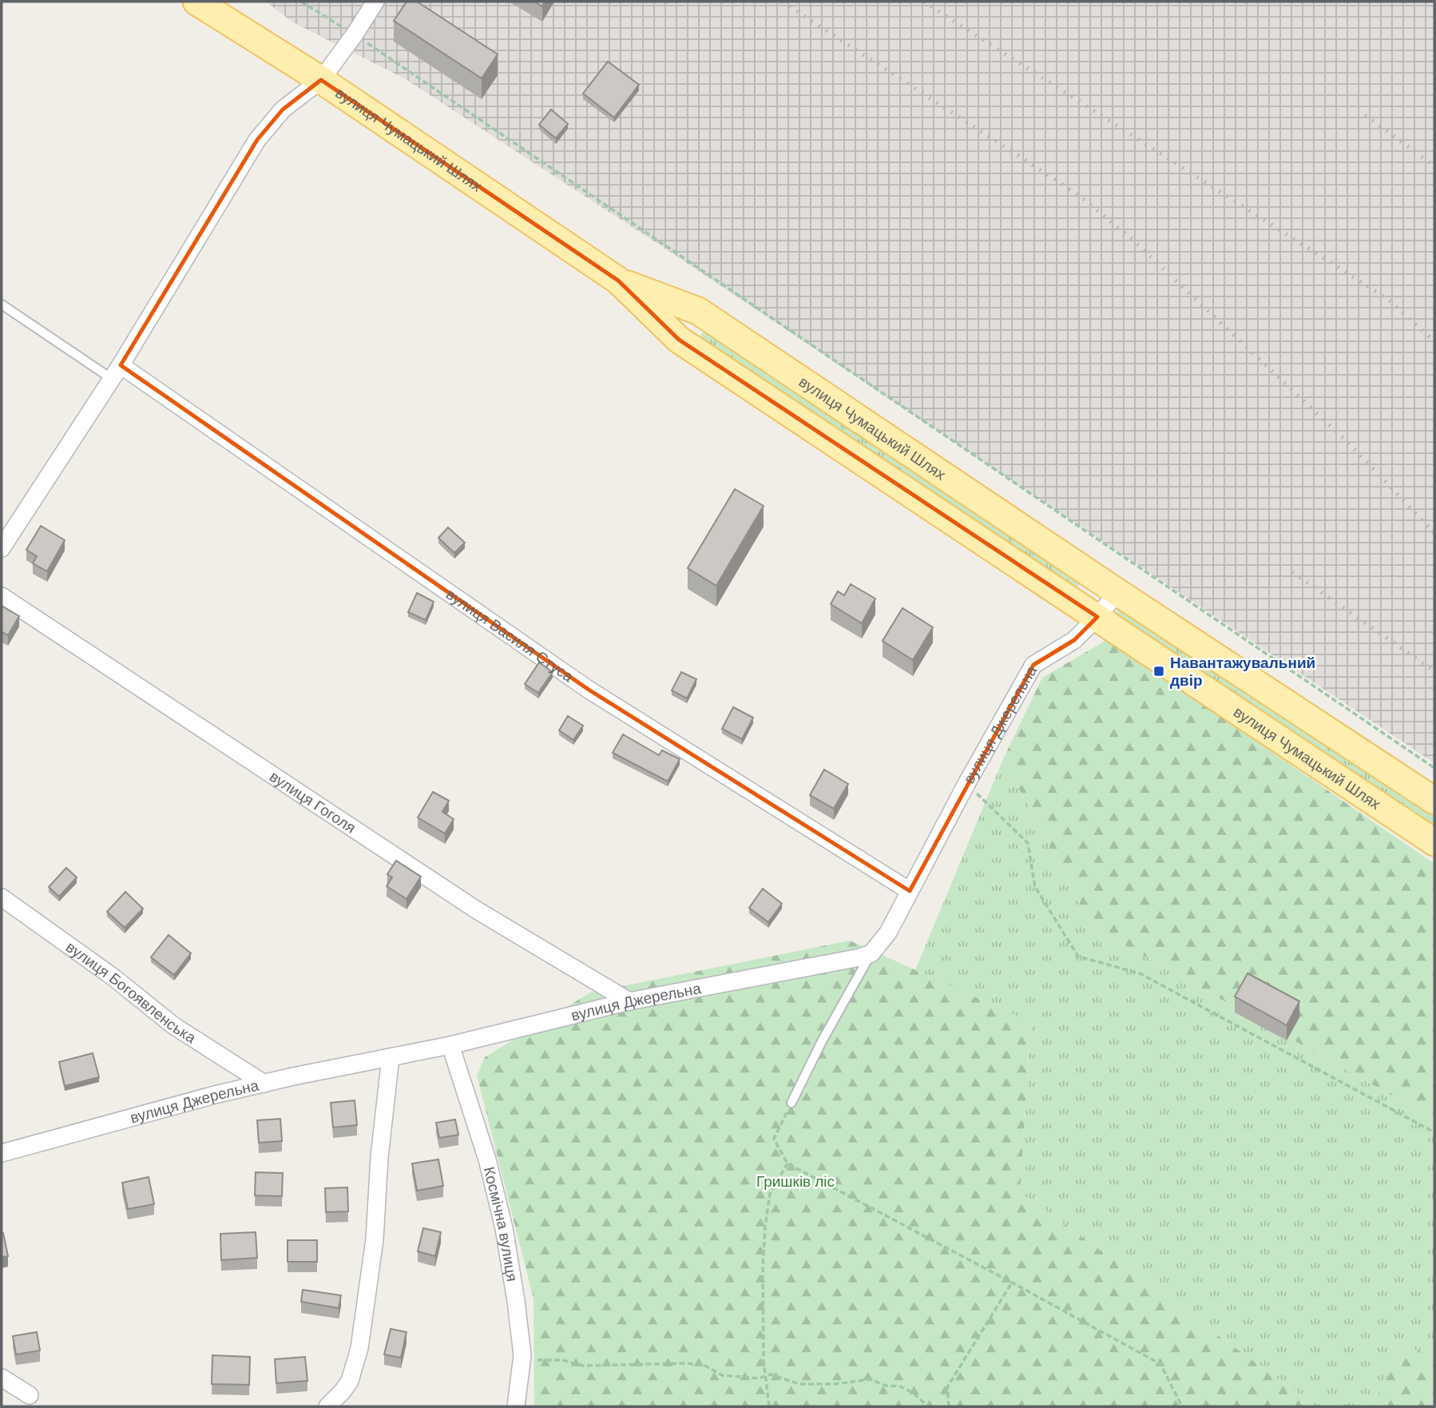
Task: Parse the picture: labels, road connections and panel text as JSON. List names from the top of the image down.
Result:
{
  "streets": {
    "main road": ["вулиця Чумацький Шлях"],
    "street": [
      "вулиця Василя Стуса",
      "вулиця Джерельна",
      "вулиця Гоголя",
      "вулиця Богоявленська",
      "Космічна вулиця"
    ]
  },
  "crossings": [
    ["вулиця Чумацький Шлях", "вулиця Джерельна"],
    ["вулиця Василя Стуса", "вулиця Джерельна"],
    ["вулиця Джерельна", "вулиця Гоголя"],
    ["вулиця Джерельна", "вулиця Богоявленська"],
    ["вулиця Джерельна", "Космічна вулиця"]
  ],
  "parks": ["Гришків ліс"],
  "places": {
    "transit": ["Навантажувальний двір"]
  }
}
